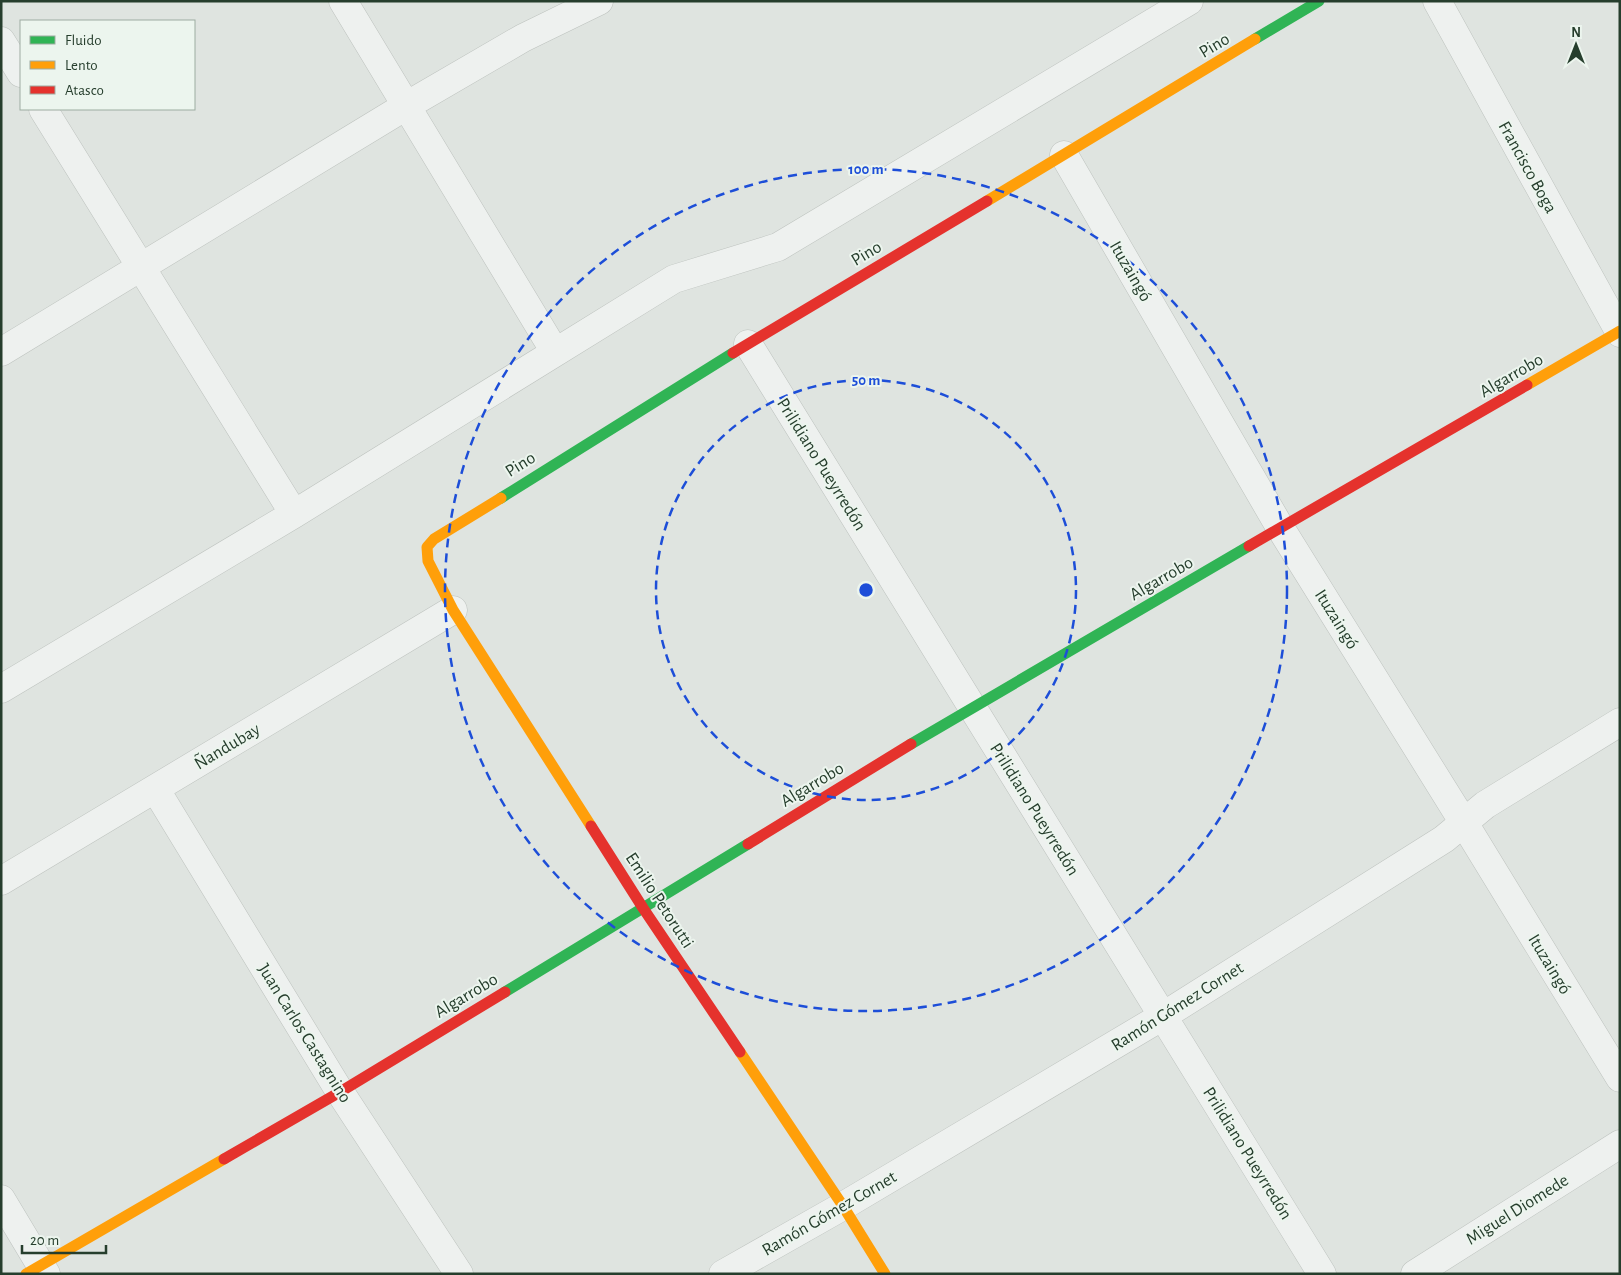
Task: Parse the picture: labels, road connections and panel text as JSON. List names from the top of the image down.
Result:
{
  "streets": {
    "street": [
      "Pino",
      "Francisco Boga",
      "Ituzaingó",
      "Algarrobo",
      "Prilidiano Pueyrredón",
      "Ñandubay",
      "Emilio Petorutti",
      "Ramón Gómez Cornet",
      "Juan Carlos Castagnino",
      "Miguel Diomede"
    ]
  },
  "crossings": [
    ["Pino", "Ituzaingó"],
    ["Pino", "Prilidiano Pueyrredón"],
    ["Pino", "Emilio Petorutti"],
    ["Francisco Boga", "Algarrobo"],
    ["Ituzaingó", "Algarrobo"],
    ["Ituzaingó", "Ramón Gómez Cornet"],
    ["Algarrobo", "Prilidiano Pueyrredón"],
    ["Algarrobo", "Emilio Petorutti"],
    ["Algarrobo", "Juan Carlos Castagnino"],
    ["Prilidiano Pueyrredón", "Ramón Gómez Cornet"],
    ["Ñandubay", "Emilio Petorutti"],
    ["Ñandubay", "Juan Carlos Castagnino"],
    ["Emilio Petorutti", "Ramón Gómez Cornet"]
  ],
  "legend": ["Fluido", "Lento", "Atasco"],
  "scale_bar": "20 m",
  "north": "top",
  "rings": ["100 m", "50 m"]
}
